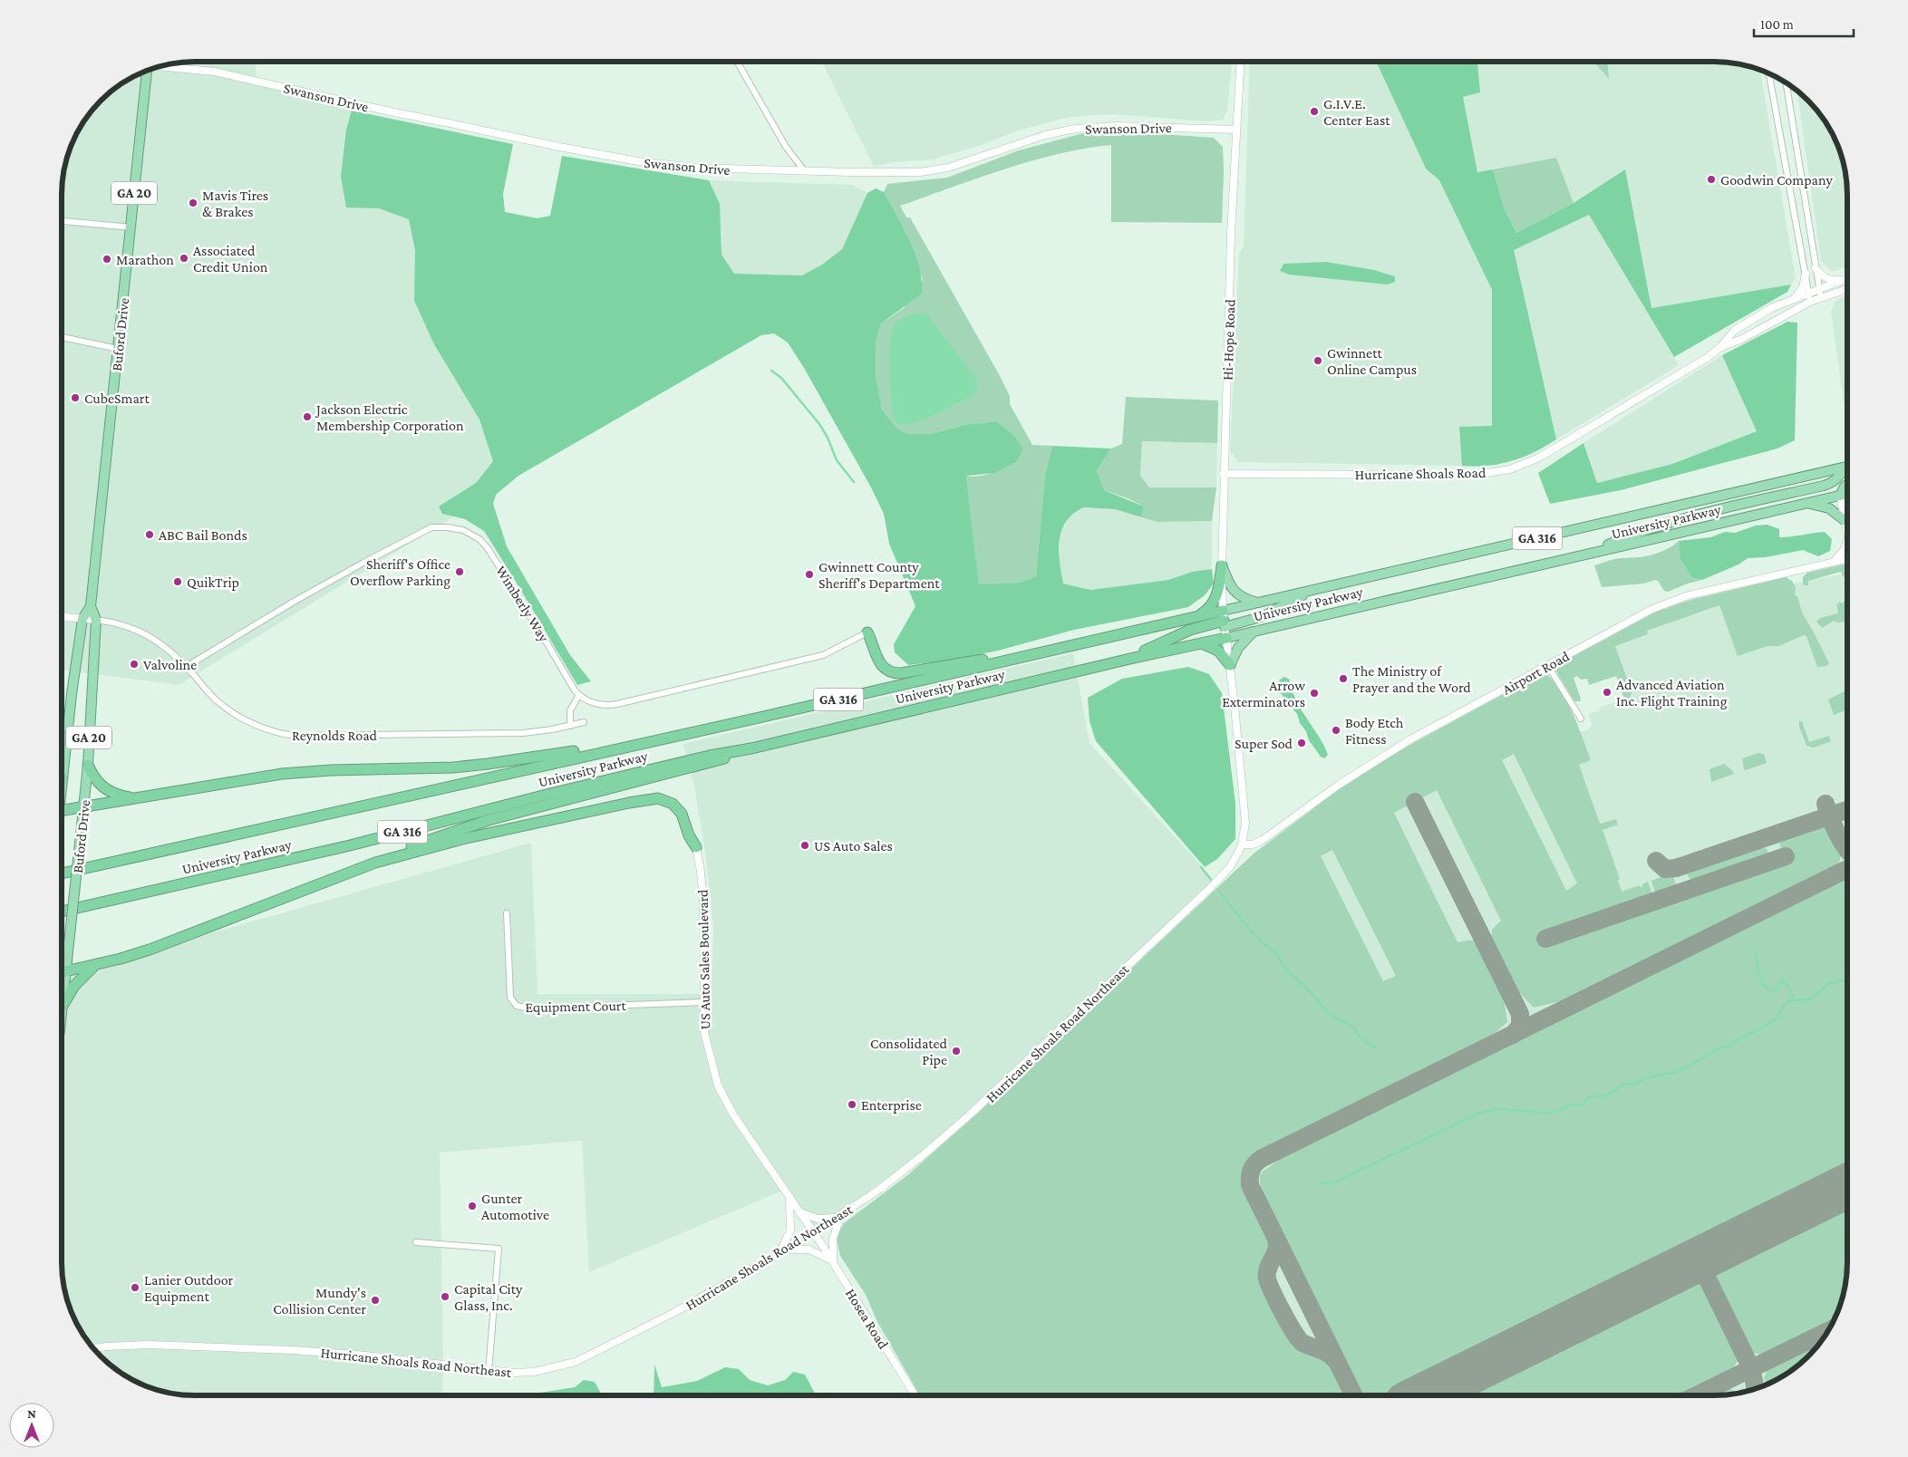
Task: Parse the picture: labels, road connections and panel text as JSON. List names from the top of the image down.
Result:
{
  "streets": {
    "highway": [
      "GA 20",
      "Buford Drive",
      "University Parkway",
      "GA 316"
    ],
    "street": [
      "Swanson Drive",
      "Hi-Hope Road",
      "Hurricane Shoals Road",
      "Wimberly Way",
      "Airport Road",
      "Reynolds Road",
      "US Auto Sales Boulevard",
      "Equipment Court",
      "Hurricane Shoals Road Northeast",
      "Hosea Road"
    ]
  },
  "crossings": [
    ["Swanson Drive", "Hi-Hope Road"],
    ["Buford Drive", "Reynolds Road"],
    ["Hi-Hope Road", "Hurricane Shoals Road"],
    ["Hi-Hope Road", "University Parkway"],
    ["Wimberly Way", "Reynolds Road"],
    ["Airport Road", "Hurricane Shoals Road Northeast"],
    ["US Auto Sales Boulevard", "Equipment Court"],
    ["US Auto Sales Boulevard", "Hurricane Shoals Road Northeast"],
    ["US Auto Sales Boulevard", "Hosea Road"],
    ["Hurricane Shoals Road Northeast", "Hosea Road"]
  ],
  "places": [
    "G.I.V.E. Center East",
    "Goodwin Company",
    "Mavis Tires & Brakes",
    "Associated Credit Union",
    "Marathon",
    "Gwinnett Online Campus",
    "CubeSmart",
    "Jackson Electric Membership Corporation",
    "ABC Bail Bonds",
    "Sheriff's Office Overflow Parking",
    "Gwinnett County Sheriff's Department",
    "QuikTrip",
    "Valvoline",
    "The Ministry of Prayer and the Word",
    "Advanced Aviation Inc. Flight Training",
    "Arrow Exterminators",
    "Body Etch Fitness",
    "Super Sod",
    "US Auto Sales",
    "Consolidated Pipe",
    "Enterprise",
    "Gunter Automotive",
    "Lanier Outdoor Equipment",
    "Capital City Glass, Inc.",
    "Mundy's Collision Center"
  ],
  "scale_bar": "100 m",
  "north": "top"
}
